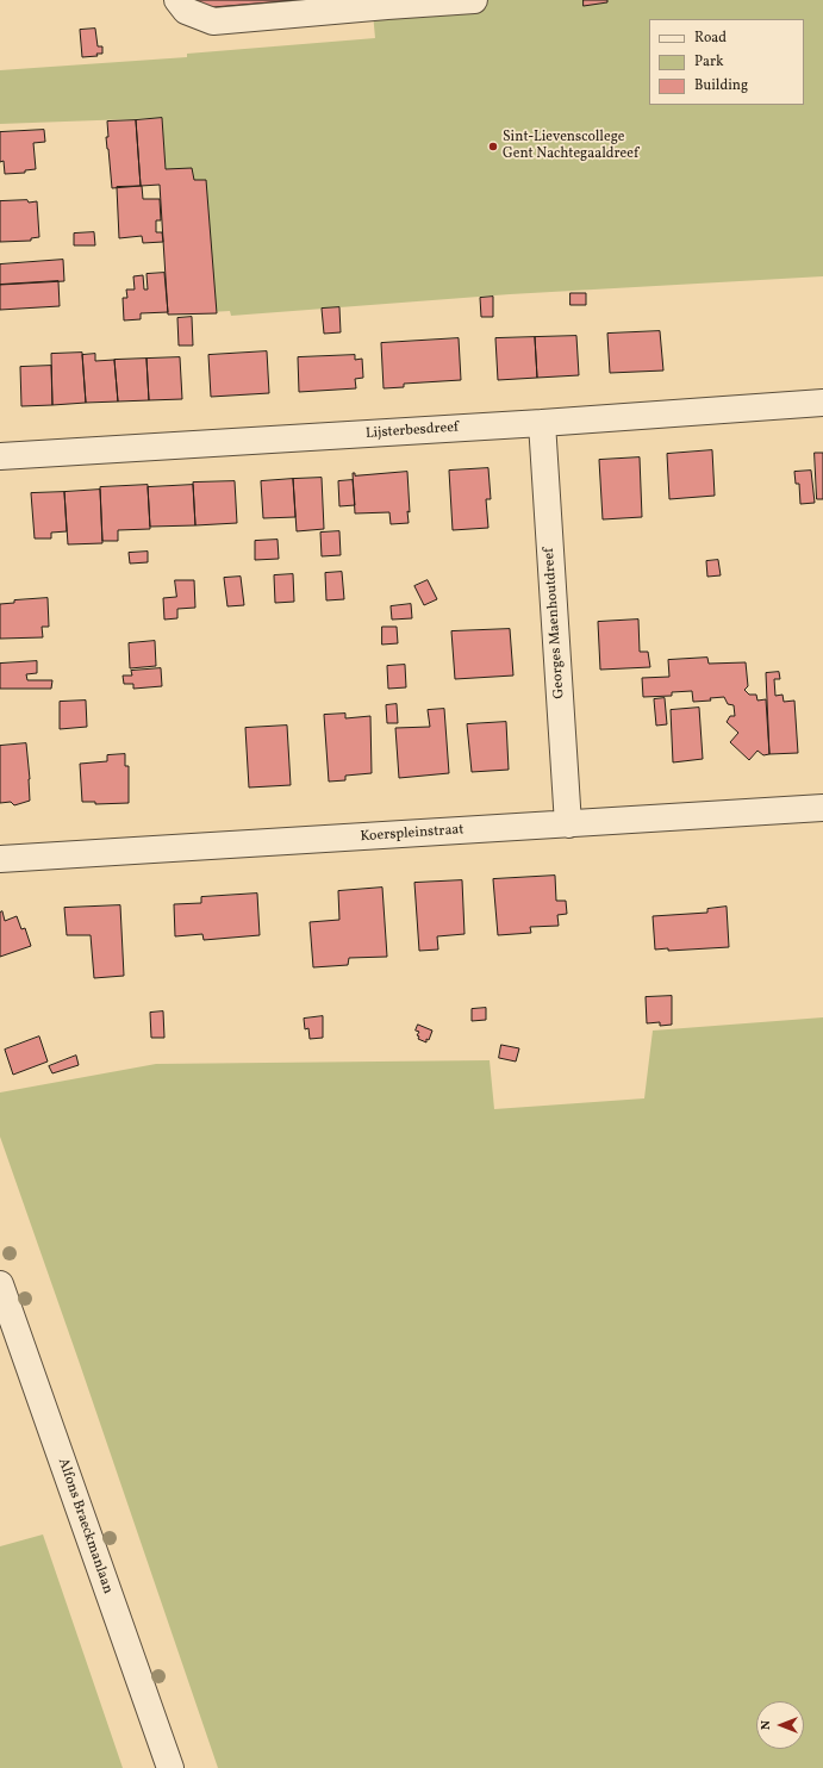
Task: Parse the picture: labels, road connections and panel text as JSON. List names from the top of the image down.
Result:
{
  "streets": {
    "street": [
      "Lijsterbesdreef",
      "Georges Maenhoutdreef",
      "Koerspleinstraat",
      "Alfons Braeckmanlaan"
    ]
  },
  "crossings": [
    ["Lijsterbesdreef", "Georges Maenhoutdreef"],
    ["Georges Maenhoutdreef", "Koerspleinstraat"]
  ],
  "places": ["Sint-Lievenscollege Gent Nachtegaaldreef"],
  "legend": ["Road", "Park", "Building"],
  "north": "left"
}
